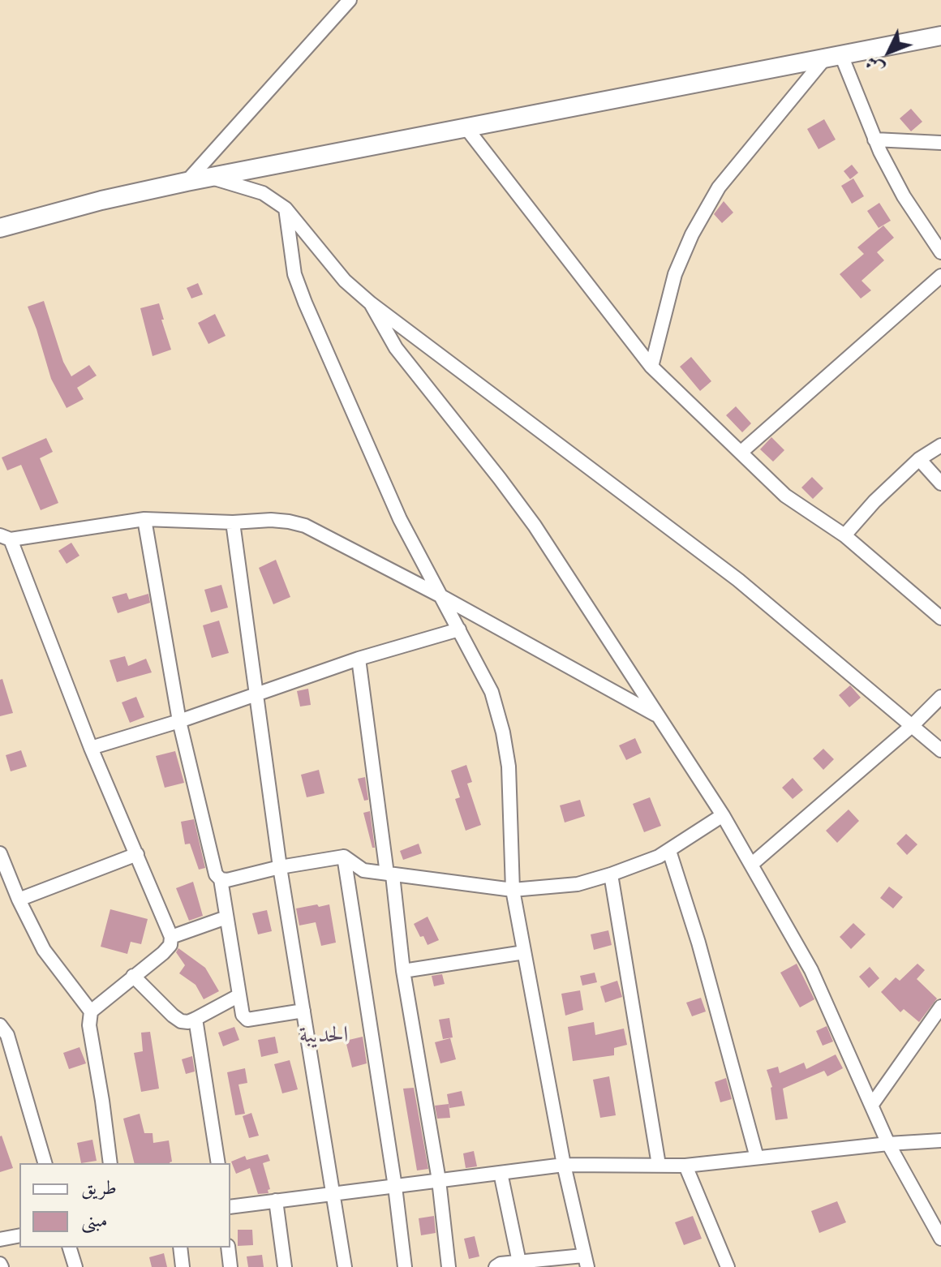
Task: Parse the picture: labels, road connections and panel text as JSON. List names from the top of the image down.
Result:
{
  "districts": ["الحديبة"],
  "legend": ["طريق", "مبنى"],
  "north": "bottom left"
}
